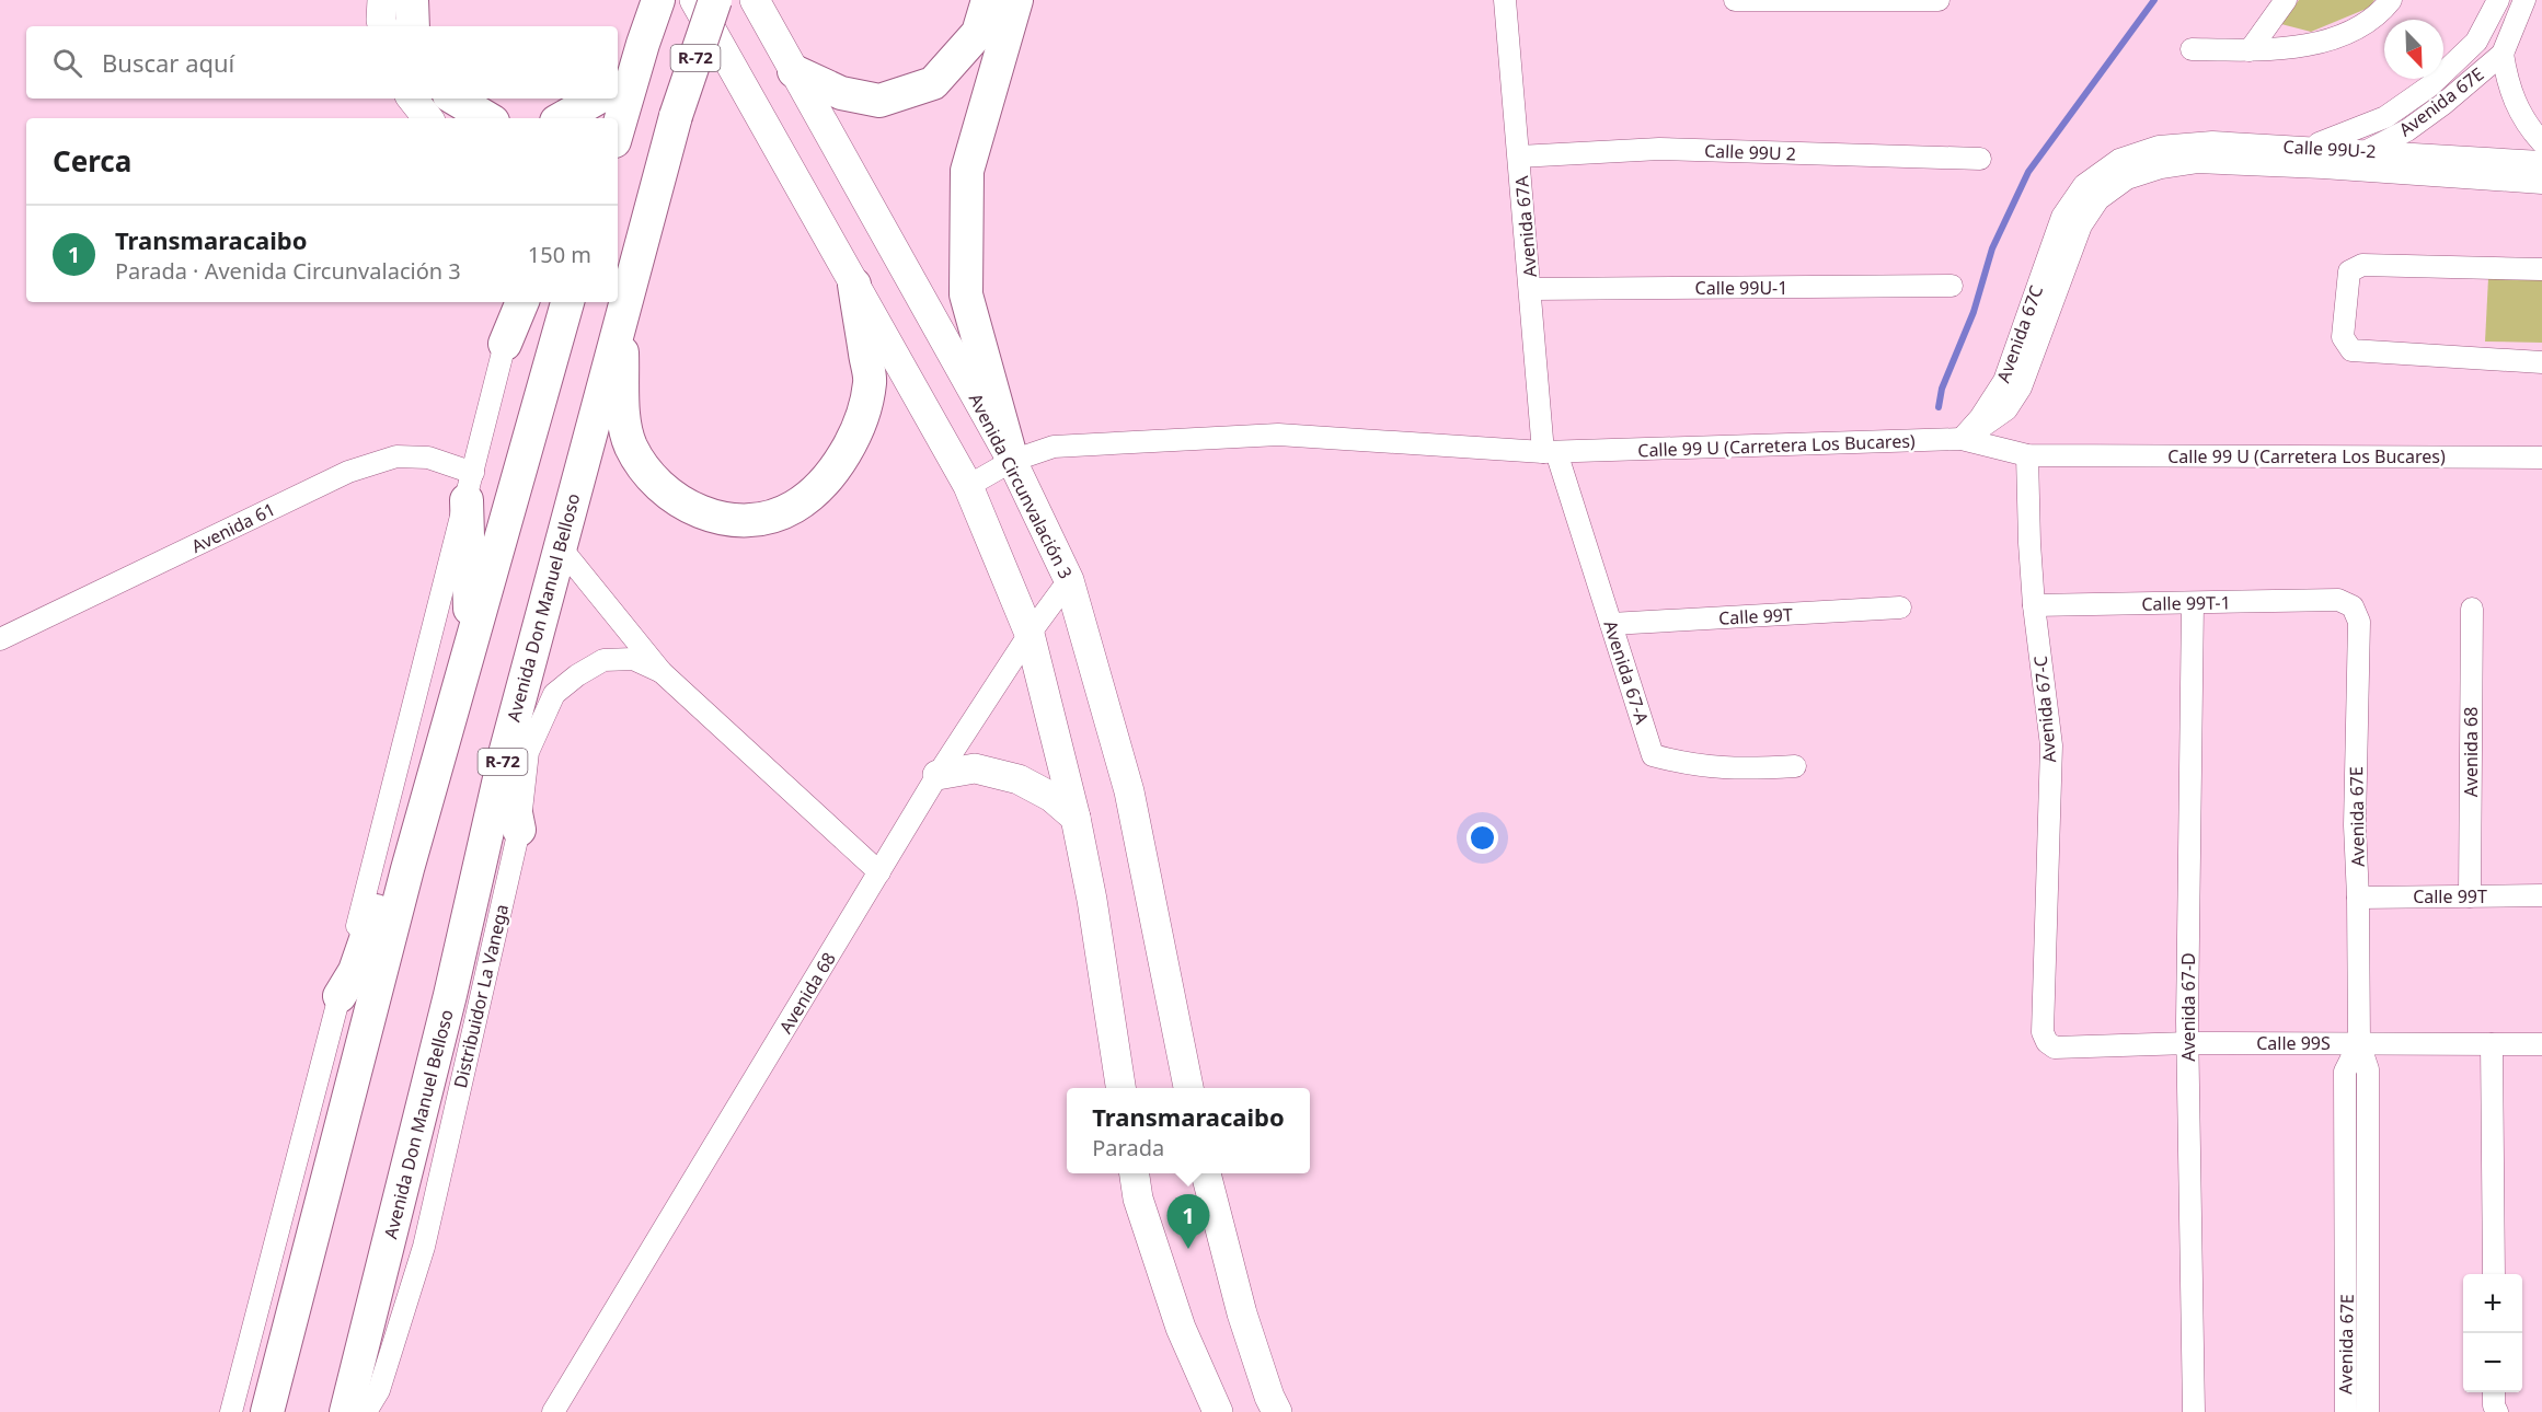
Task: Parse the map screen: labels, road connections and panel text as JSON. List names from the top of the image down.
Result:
{
  "streets": {
    "main road": ["R-72", "Avenida Circunvalación 3", "Avenida Don Manuel Belloso"],
    "street": [
      "Avenida 67E",
      "Calle 99U-2",
      "Calle 99U 2",
      "Avenida 67A",
      "Calle 99U-1",
      "Avenida 67C",
      "Calle 99 U (Carretera Los Bucares)",
      "Avenida 61",
      "Calle 99T-1",
      "Calle 99T",
      "Avenida 67-A",
      "Avenida 67-C",
      "Avenida 68",
      "Distribuidor La Vanega",
      "Avenida 67-D",
      "Calle 99S"
    ]
  },
  "crossings": [
    ["Avenida 67E", "Calle 99U-2"],
    ["Avenida 67E", "Calle 99T-1"],
    ["Avenida 67E", "Calle 99T"],
    ["Avenida 67E", "Calle 99S"],
    ["Calle 99U-2", "Avenida 67C"],
    ["Calle 99U 2", "Avenida 67A"],
    ["Avenida 67A", "Calle 99U-1"],
    ["Avenida 67A", "Calle 99 U (Carretera Los Bucares)"],
    ["Avenida 67A", "Avenida 67-A"],
    ["Avenida 67C", "Calle 99 U (Carretera Los Bucares)"],
    ["Calle 99 U (Carretera Los Bucares)", "Avenida Circunvalación 3"],
    ["Calle 99 U (Carretera Los Bucares)", "Avenida 67-A"],
    ["Calle 99 U (Carretera Los Bucares)", "Avenida 67-C"],
    ["Avenida Circunvalación 3", "Avenida 68"],
    ["Calle 99T-1", "Avenida 67-C"],
    ["Calle 99T-1", "Avenida 67-D"],
    ["Calle 99T", "Avenida 67-A"],
    ["Calle 99T", "Avenida 68"],
    ["Avenida 67-C", "Calle 99S"],
    ["Avenida 67-D", "Calle 99S"]
  ],
  "north": "bottom right",
  "page": {
    "search": "Buscar aquí",
    "heading": "Cerca",
    "list": [
      {
        "mark": "1",
        "name": "Transmaracaibo",
        "note": "Parada · Avenida Circunvalación 3",
        "value": "150 m"
      }
    ],
    "popup": ["Transmaracaibo", "Parada"],
    "pins": "1",
    "map_buttons": ["+", "−"]
  }
}
